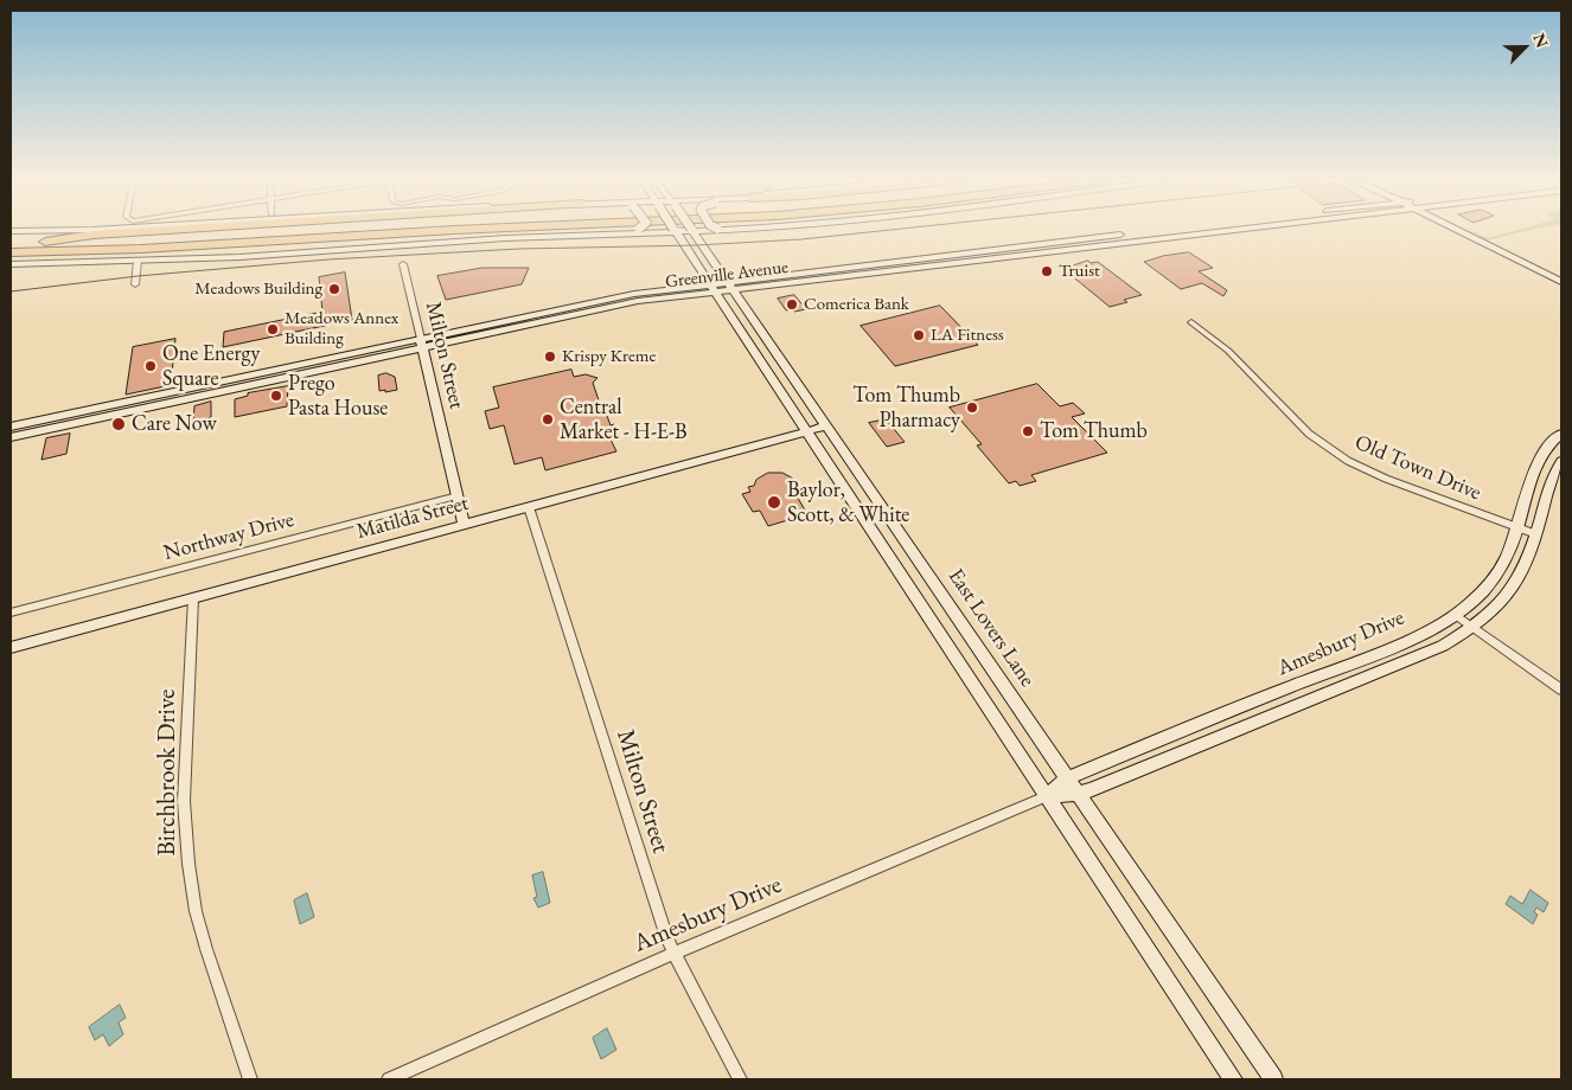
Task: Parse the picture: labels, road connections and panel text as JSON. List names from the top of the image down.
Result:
{
  "streets": {
    "main road": [
      "Greenville Avenue",
      "Milton Street",
      "Matilda Street",
      "East Lovers Lane",
      "Amesbury Drive"
    ],
    "street": ["Old Town Drive", "Northway Drive", "Birchbrook Drive"]
  },
  "crossings": [
    ["Greenville Avenue", "Milton Street"],
    ["Greenville Avenue", "East Lovers Lane"],
    ["Milton Street", "Matilda Street"],
    ["Milton Street", "Northway Drive"],
    ["Milton Street", "Amesbury Drive"],
    ["Old Town Drive", "Amesbury Drive"],
    ["Matilda Street", "East Lovers Lane"],
    ["Matilda Street", "Birchbrook Drive"],
    ["East Lovers Lane", "Amesbury Drive"]
  ],
  "places": [
    "Truist",
    "Meadows Building",
    "Comerica Bank",
    "Meadows Annex Building",
    "LA Fitness",
    "Krispy Kreme",
    "One Energy Square",
    "Prego Pasta House",
    "Tom Thumb Pharmacy",
    "Central Market - H-E-B",
    "Care Now",
    "Tom Thumb",
    "Baylor, Scott, & White"
  ],
  "north": "top right"
}
